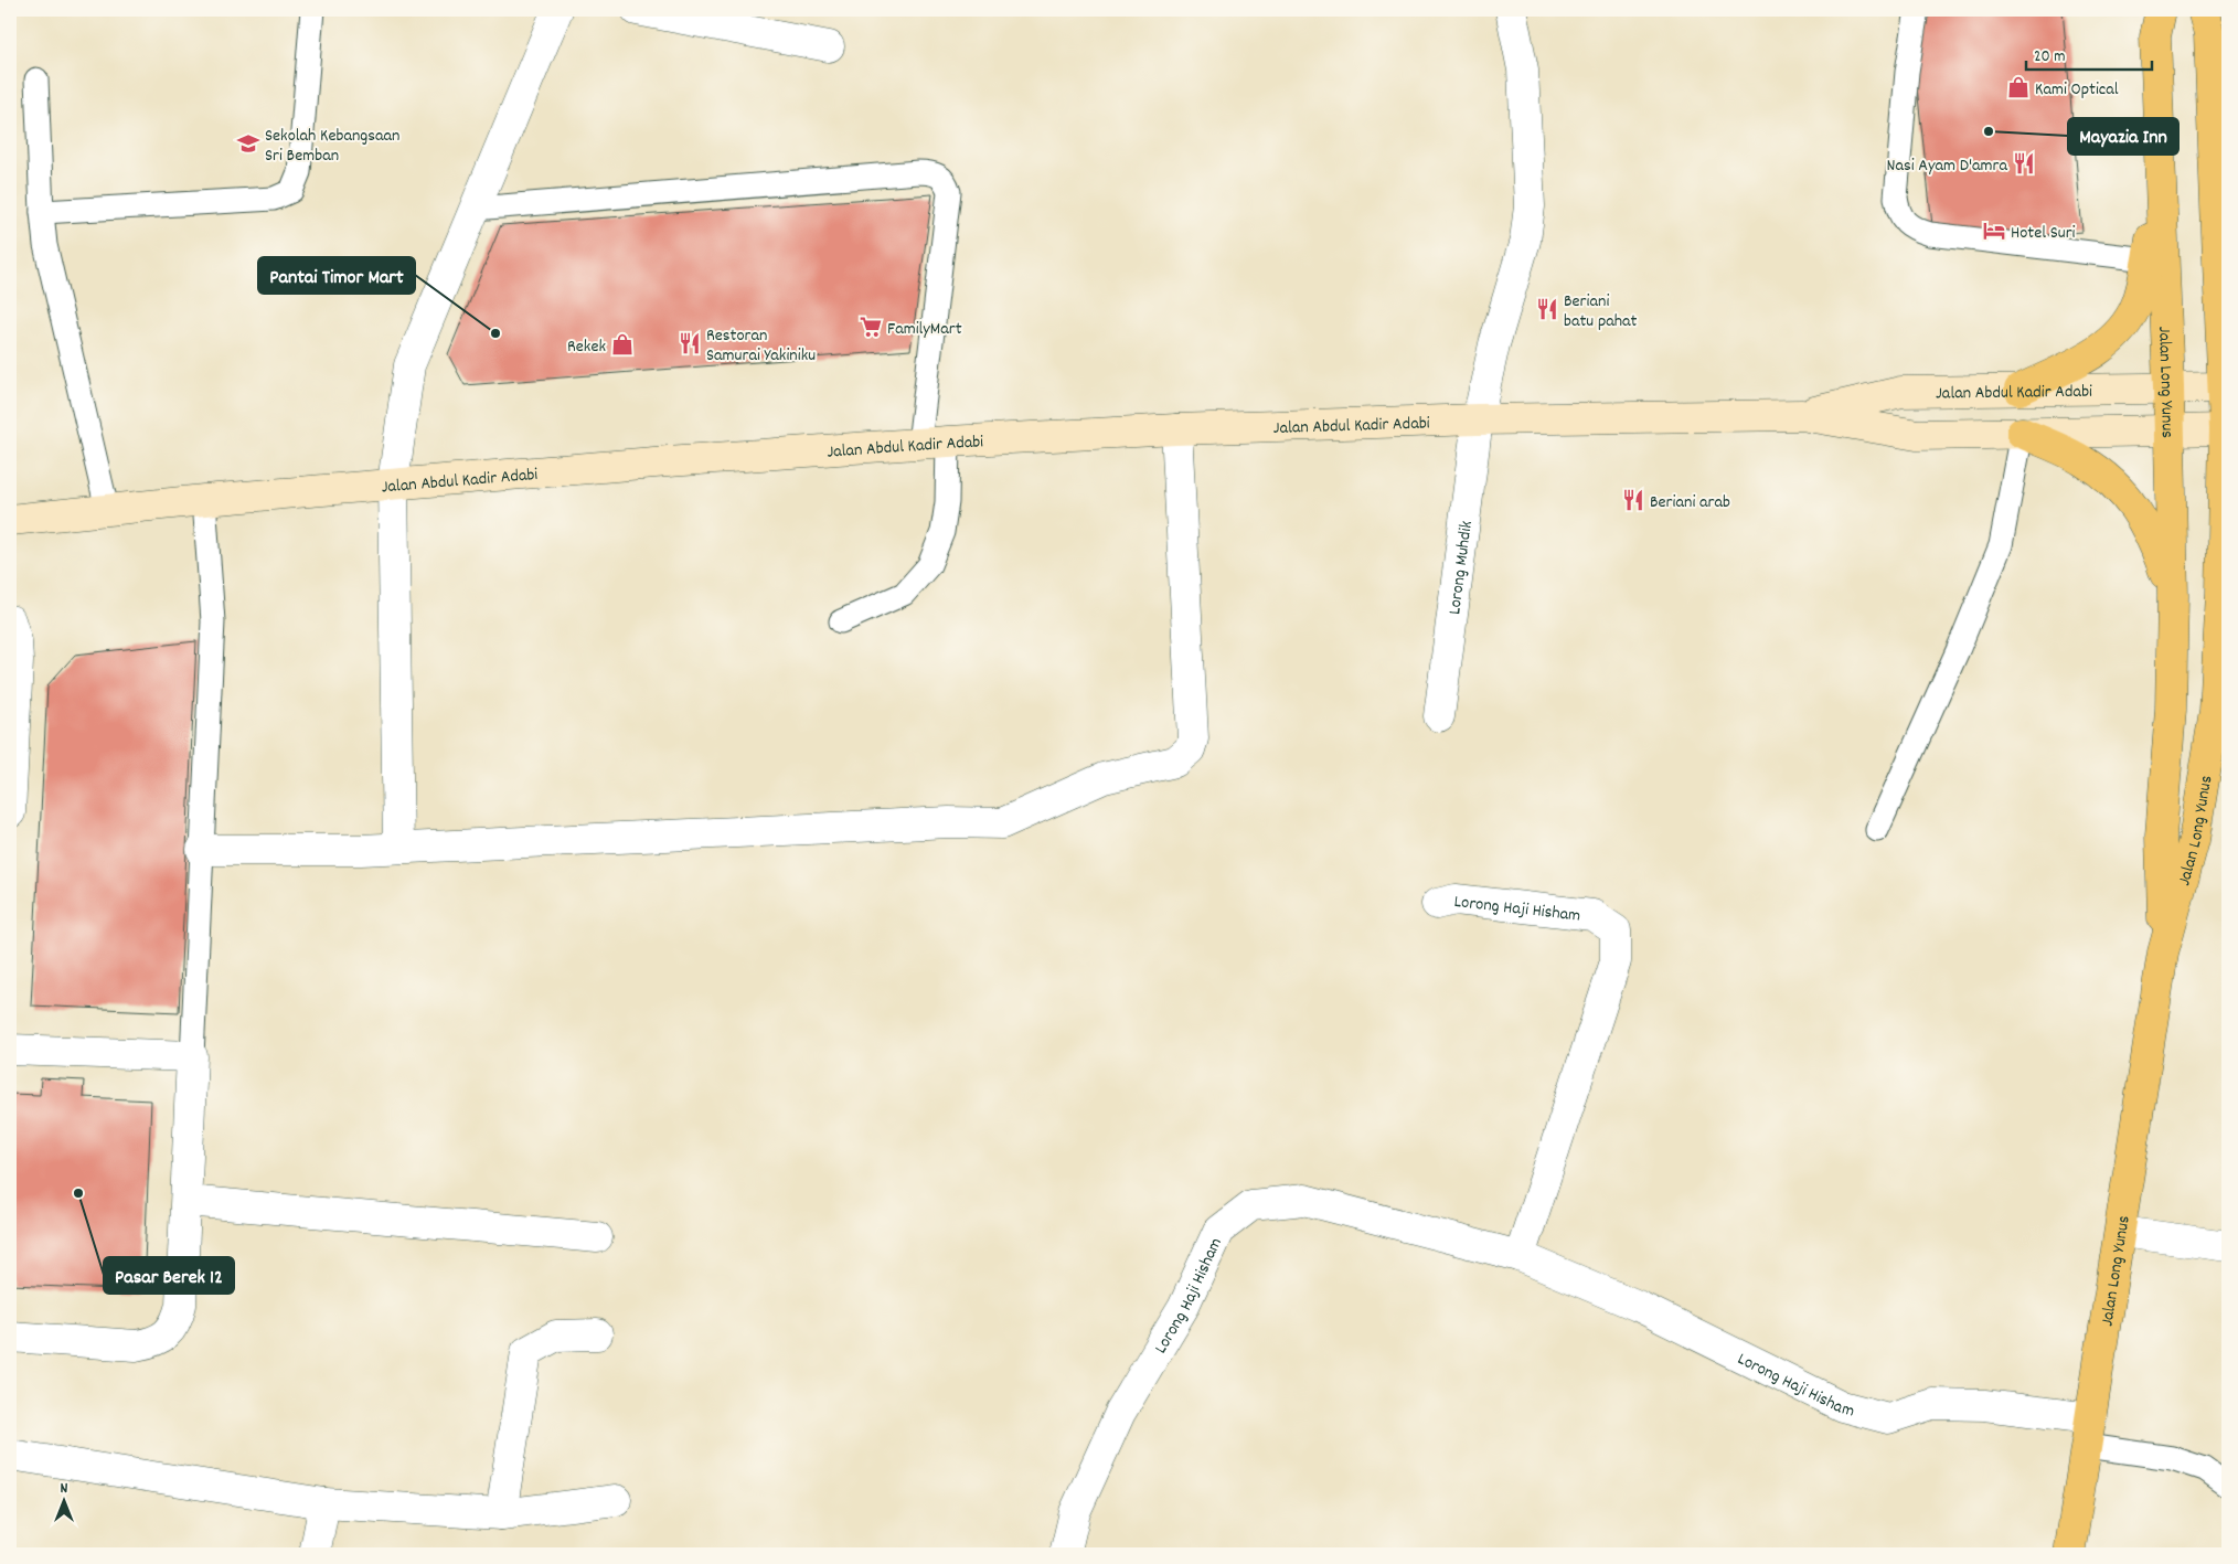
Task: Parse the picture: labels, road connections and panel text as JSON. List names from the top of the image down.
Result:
{
  "streets": {
    "main road": ["Jalan Long Yunus", "Jalan Abdul Kadir Adabi"],
    "street": ["Lorong Muhdik", "Lorong Haji Hisham"]
  },
  "crossings": [
    ["Jalan Long Yunus", "Jalan Abdul Kadir Adabi"],
    ["Jalan Long Yunus", "Lorong Haji Hisham"],
    ["Jalan Abdul Kadir Adabi", "Lorong Muhdik"]
  ],
  "places": {
    "shop": ["Kami Optical", "Rekek"],
    "other": ["Mayazia Inn", "Pantai Timor Mart", "Pasar Berek 12"],
    "school or university": ["Sekolah Kebangsaan Sri Bemban"],
    "restaurant": [
      "Nasi Ayam D'amra",
      "Beriani batu pahat",
      "Restoran Samurai Yakiniku",
      "Beriani arab"
    ],
    "hotel": ["Hotel Suri"],
    "supermarket": ["FamilyMart"]
  },
  "scale_bar": "20 m",
  "north": "top"
}
